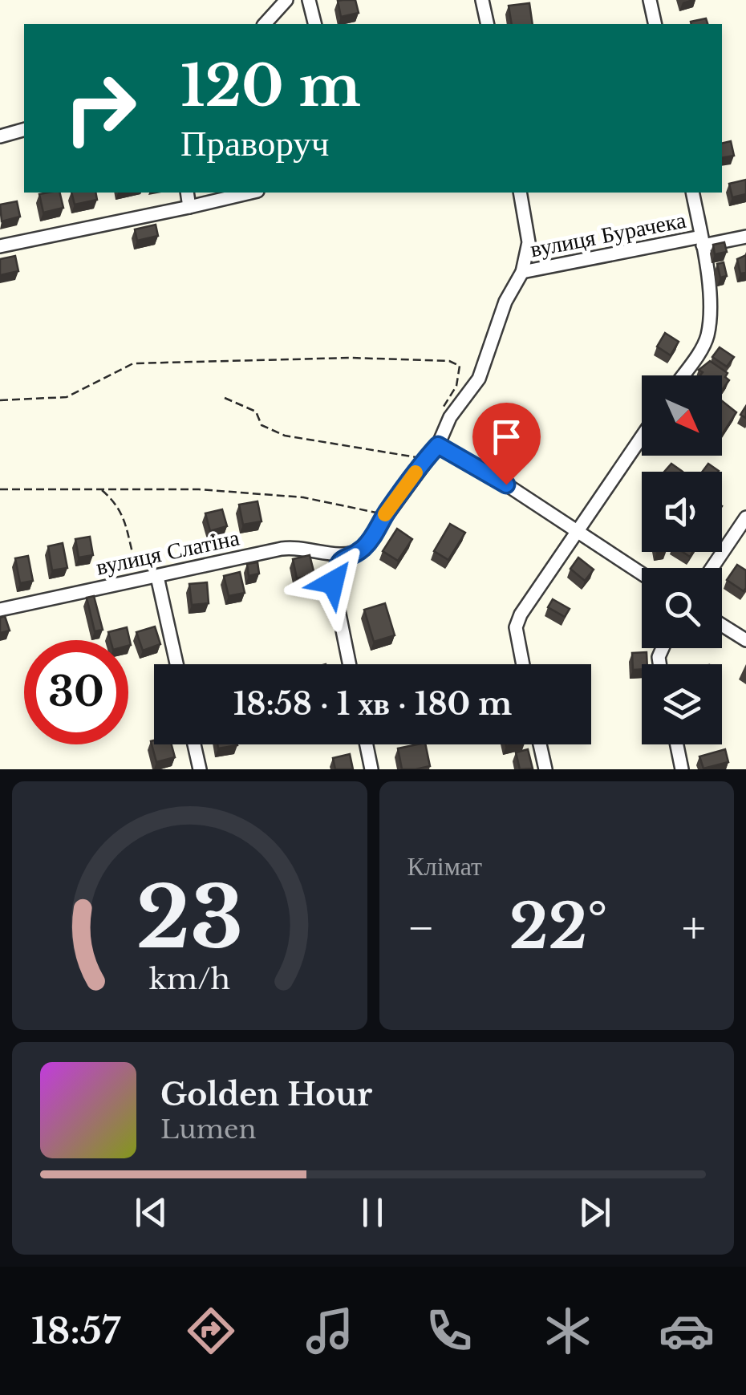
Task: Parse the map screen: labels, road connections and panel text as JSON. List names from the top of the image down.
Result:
{
  "streets": {
    "street": ["вулиця Бурачека", "вулиця Слатіна"]
  },
  "north": "bottom right",
  "page": {
    "turn": ["120 m", "Праворуч"],
    "limit": "30",
    "trip": "18:58 · 1 хв · 180 m",
    "tile": "Клімат",
    "heat": ["−", "22°", "+"],
    "song": ["Golden Hour", "Lumen"],
    "tabs": "18:57",
    "gauge": ["23", "km/h"]
  }
}
